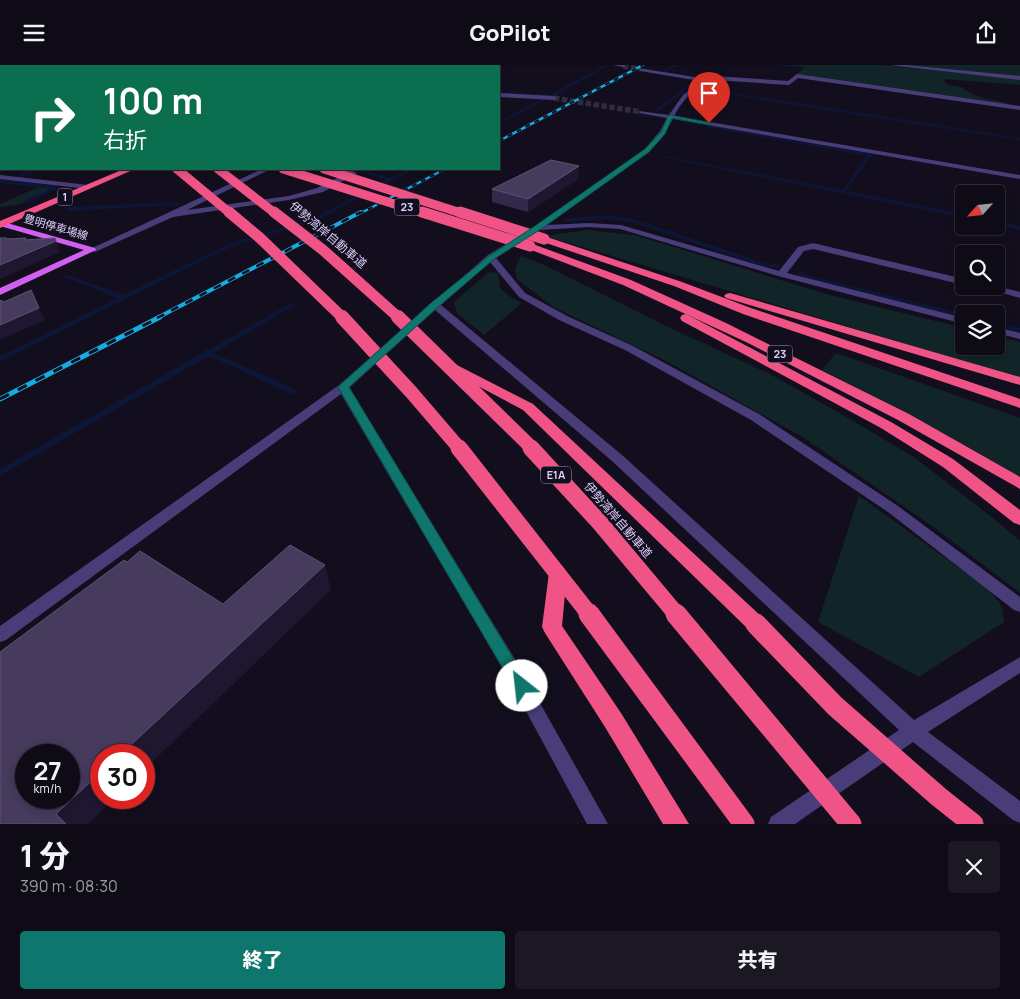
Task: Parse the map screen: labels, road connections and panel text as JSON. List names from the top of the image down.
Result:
{
  "streets": {
    "highway": [
      "1",
      "23",
      "伊勢湾岸自動車道",
      "E1A"
    ],
    "main road": ["豊明停車場線"]
  },
  "crossings": [
    ["1", "豊明停車場線"]
  ],
  "north": "bottom left",
  "page": {
    "header": "GoPilot",
    "turn": ["100 m", "右折"],
    "speed": "27 km/h",
    "limit": "30",
    "heading": ["1 分", "390 m · 08:30"],
    "buttons": ["終了", "共有"]
  }
}
